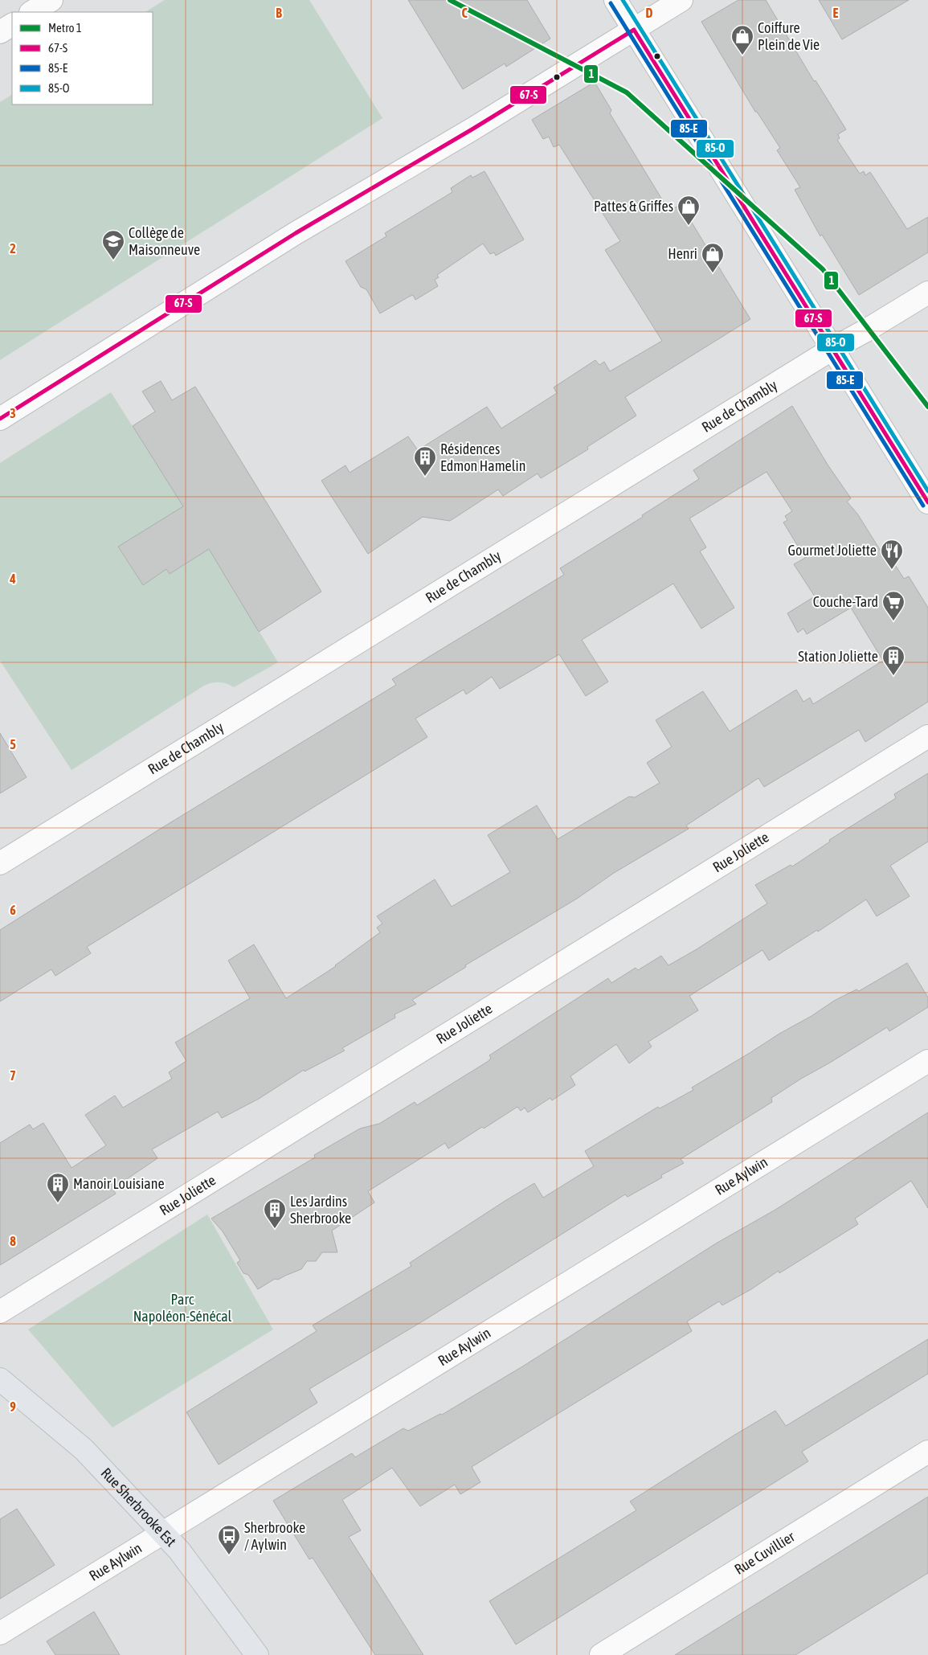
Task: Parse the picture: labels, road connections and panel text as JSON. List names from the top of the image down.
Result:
{
  "streets": {
    "main road": ["Rue Sherbrooke Est"],
    "street": [
      "Rue de Chambly",
      "Rue Joliette",
      "Rue Aylwin",
      "Rue Cuvillier"
    ]
  },
  "crossings": [
    ["Rue Aylwin", "Rue Sherbrooke Est"]
  ],
  "parks": ["Parc Napoléon-Sénécal"],
  "places": {
    "shop": ["Coiffure Plein de Vie", "Pattes & Griffes", "Henri"],
    "school or university": ["Collège de Maisonneuve"],
    "building": [
      "Résidences Edmon Hamelin",
      "Station Joliette",
      "Manoir Louisiane",
      "Les Jardins Sherbrooke"
    ],
    "restaurant": ["Gourmet Joliette"],
    "supermarket": ["Couche-Tard"],
    "bus stop": ["Sherbrooke / Aylwin"]
  },
  "lines": [
    "metro line 1",
    "transit line 85-O",
    "transit line 85-E",
    "transit line 67-S"
  ],
  "legend": [
    "Metro 1",
    "67-S",
    "85-E",
    "85-O"
  ],
  "grid": {
    "columns": [
      "B",
      "C",
      "D",
      "E"
    ],
    "rows": [
      "2",
      "3",
      "4",
      "5",
      "6",
      "7",
      "8",
      "9"
    ]
  }
}
